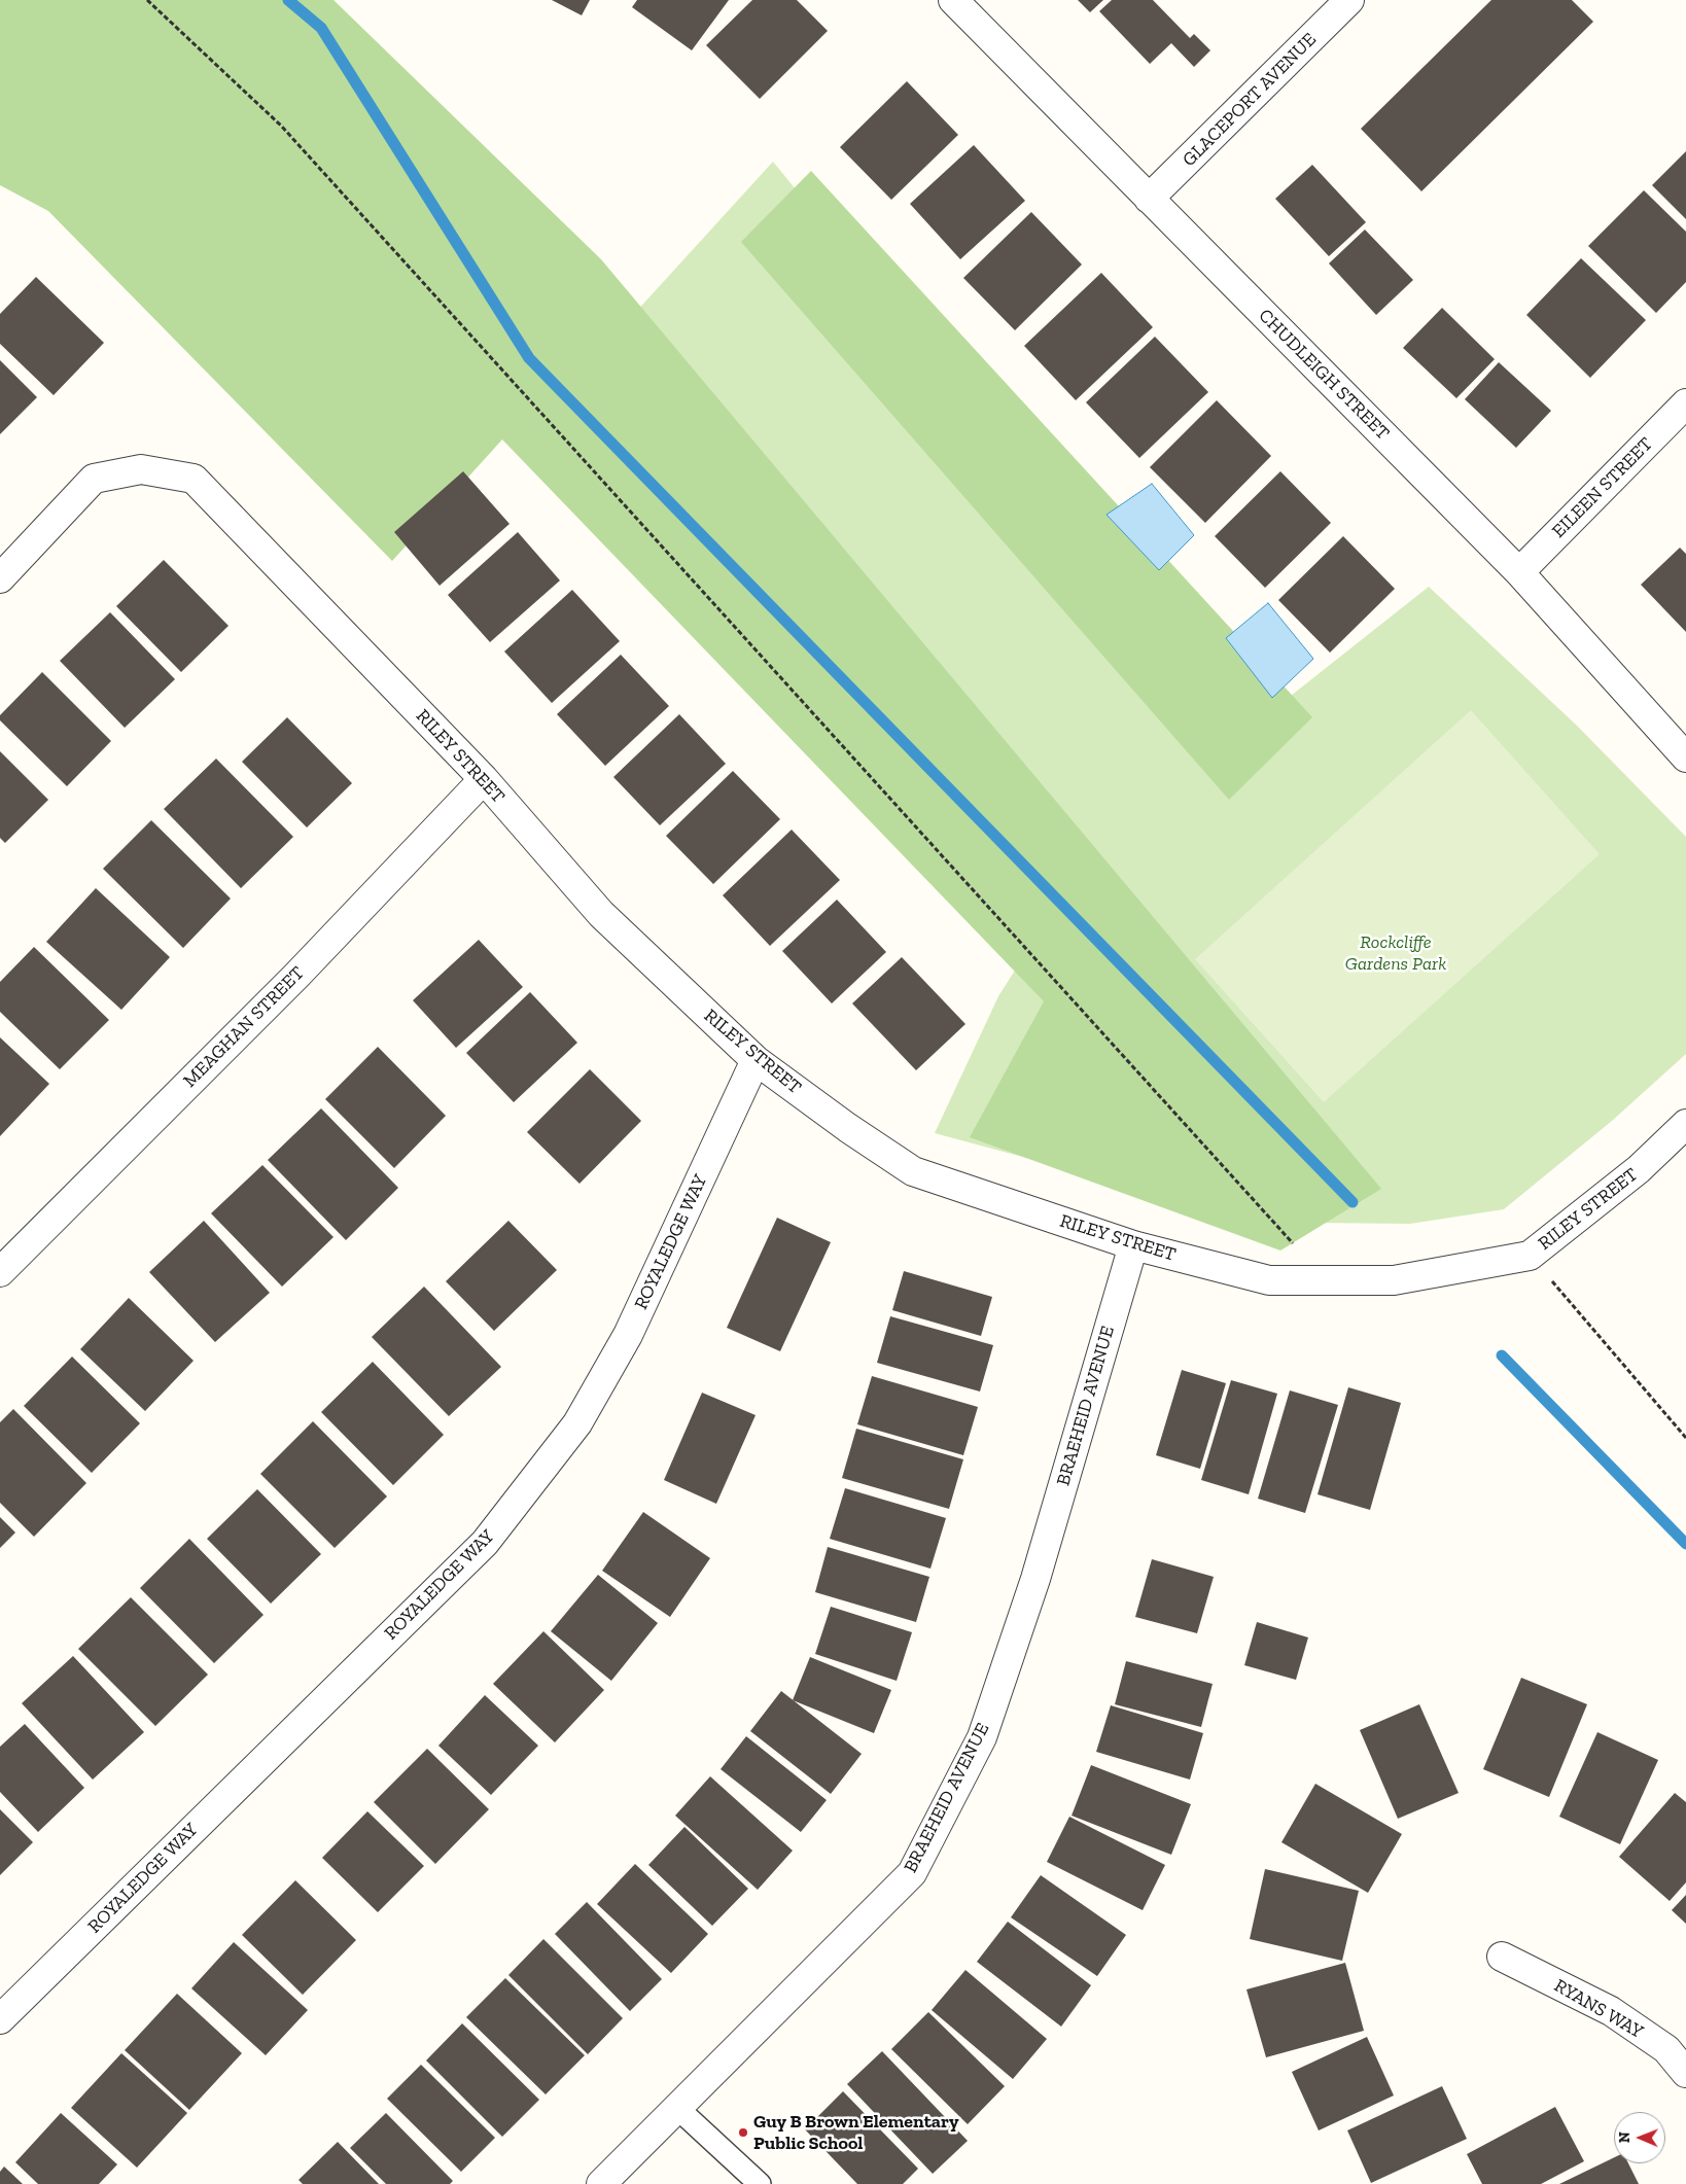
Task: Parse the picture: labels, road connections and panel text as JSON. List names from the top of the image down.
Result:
{
  "streets": {
    "street": [
      "GLACEPORT AVENUE",
      "CHUDLEIGH STREET",
      "EILEEN STREET",
      "RILEY STREET",
      "MEAGHAN STREET",
      "ROYALEDGE WAY",
      "BRAEHEID AVENUE",
      "RYANS WAY"
    ]
  },
  "crossings": [
    ["GLACEPORT AVENUE", "CHUDLEIGH STREET"],
    ["CHUDLEIGH STREET", "EILEEN STREET"],
    ["RILEY STREET", "MEAGHAN STREET"],
    ["RILEY STREET", "ROYALEDGE WAY"],
    ["RILEY STREET", "BRAEHEID AVENUE"]
  ],
  "parks": ["Rockcliffe Gardens Park"],
  "places": ["Guy B Brown Elementary Public School"],
  "north": "left"
}
